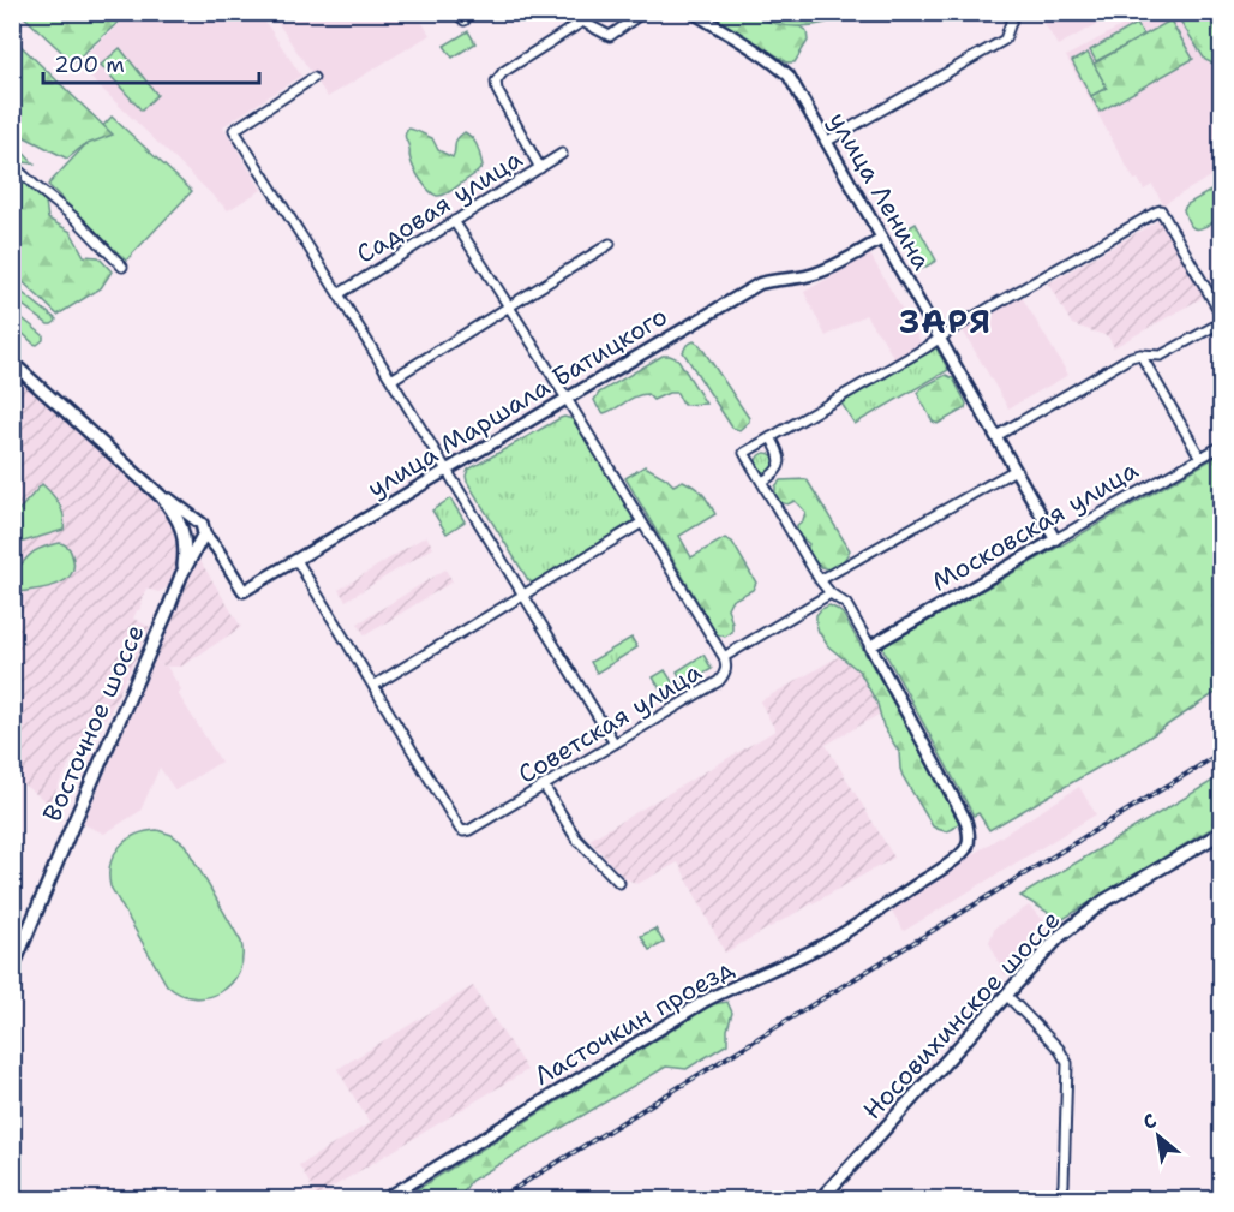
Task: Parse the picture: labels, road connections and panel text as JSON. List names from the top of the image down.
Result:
{
  "streets": {
    "main road": ["Восточное шоссе", "Носовихинское шоссе"],
    "street": [
      "улица Ленина",
      "Садовая улица",
      "улица Маршала Батицкого",
      "Московская улица",
      "Советская улица",
      "Ласточкин проезд"
    ]
  },
  "crossings": [
    ["улица Ленина", "улица Маршала Батицкого"],
    ["улица Ленина", "Московская улица"],
    ["улица Маршала Батицкого", "Восточное шоссе"],
    ["Московская улица", "Ласточкин проезд"]
  ],
  "districts": ["ЗАРЯ"],
  "scale_bar": "200 m",
  "north": "top left"
}
